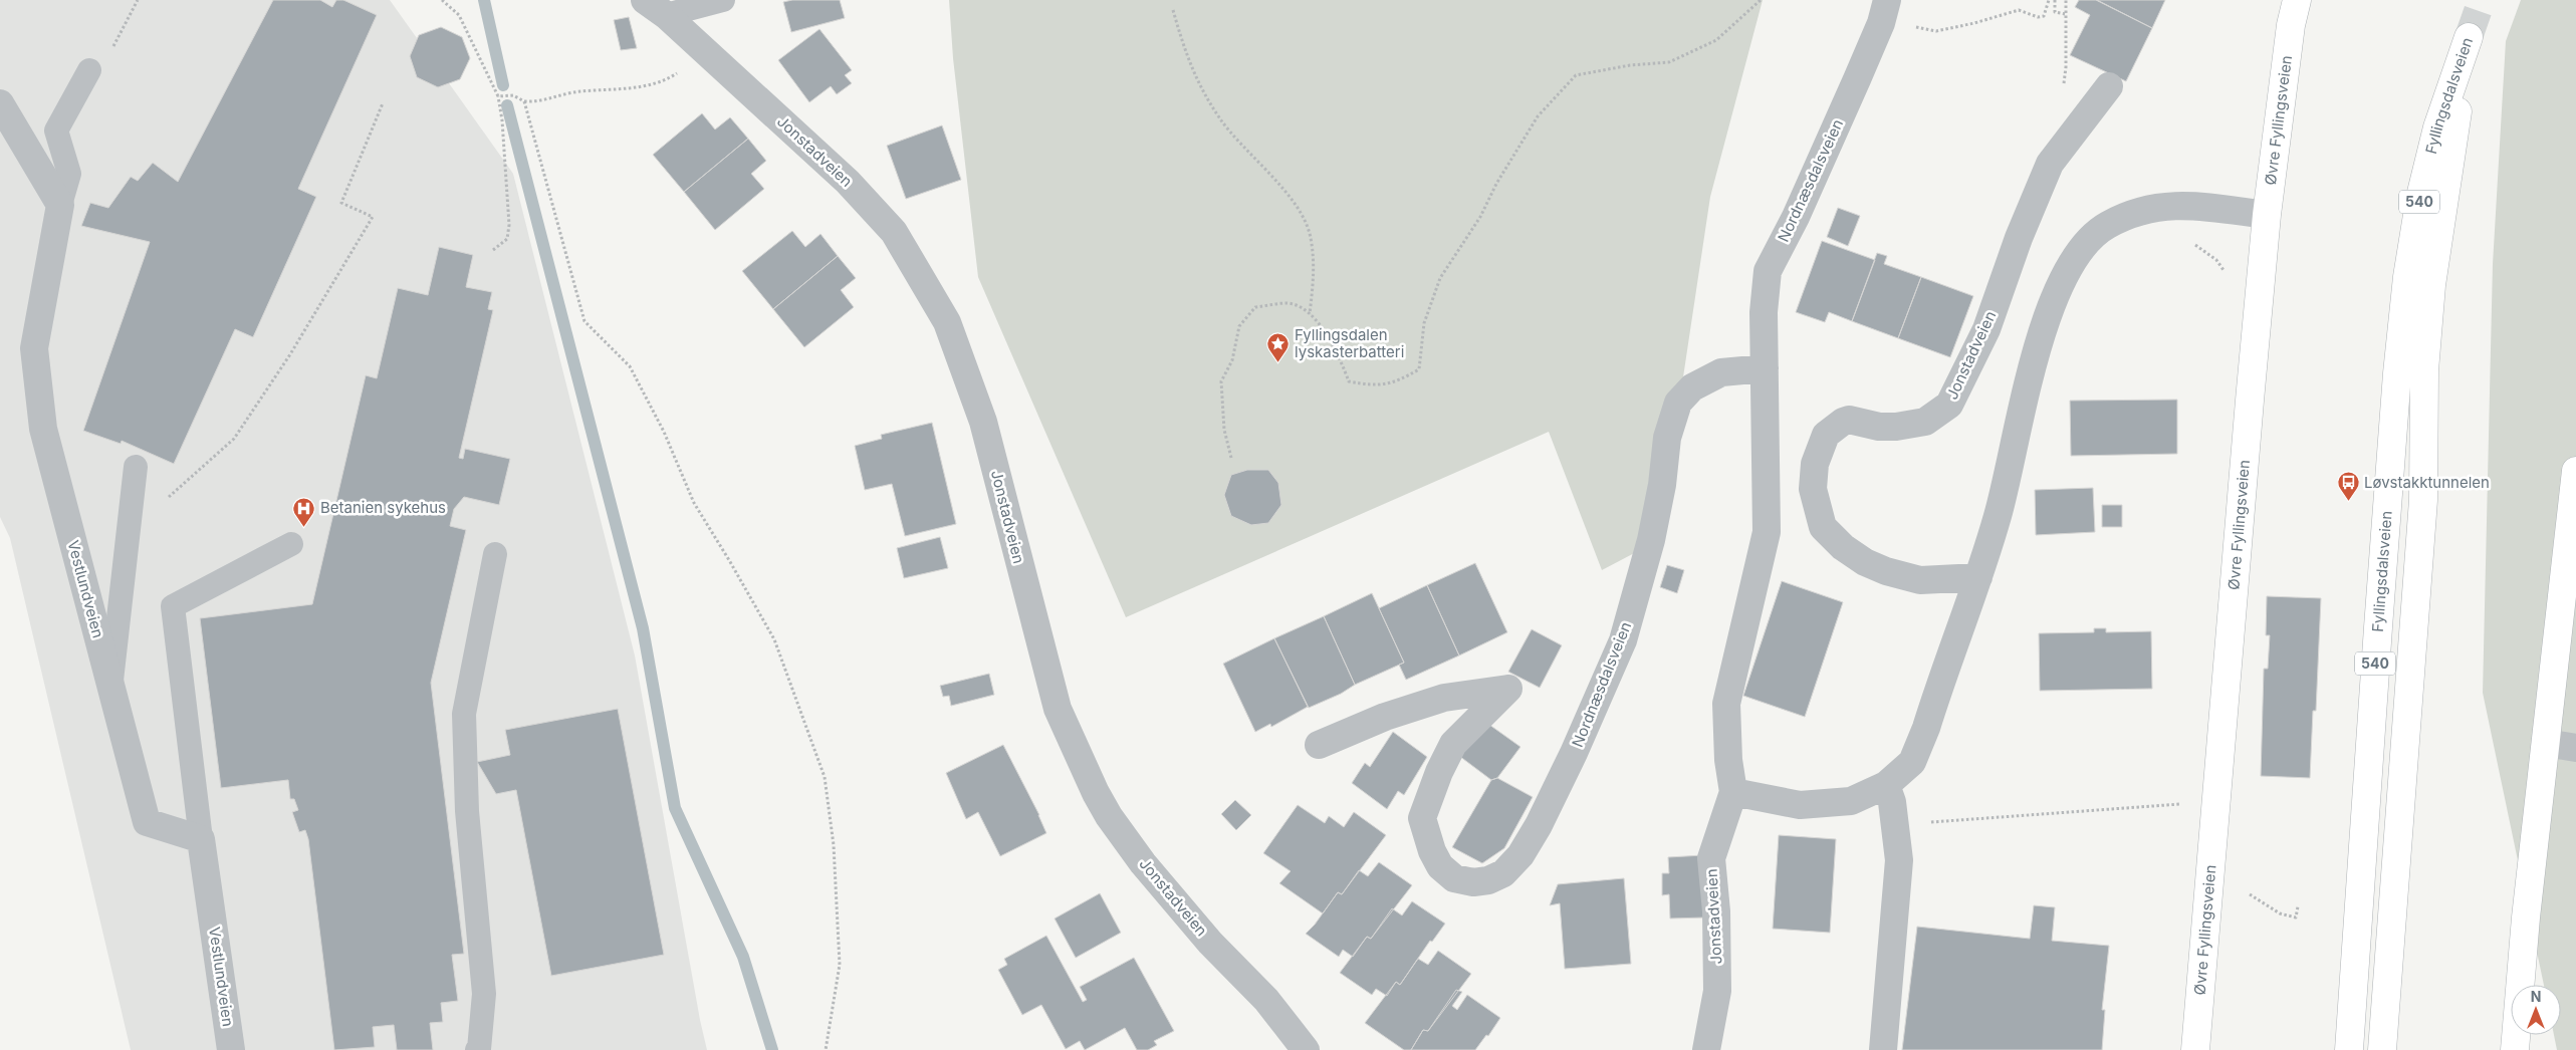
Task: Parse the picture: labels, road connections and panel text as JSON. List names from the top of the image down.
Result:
{
  "streets": {
    "main road": ["Fyllingsdalsveien", "Øvre Fyllingsveien", "540"],
    "street": ["Jonstadveien", "Nordnæsdalsveien", "Vestlundveien"]
  },
  "crossings": [
    ["Jonstadveien", "Nordnæsdalsveien"]
  ],
  "places": {
    "place": ["Fyllingsdalen lyskasterbatteri"],
    "bus stop": ["Løvstakktunnelen"],
    "hospital": ["Betanien sykehus"]
  },
  "north": "top"
}
